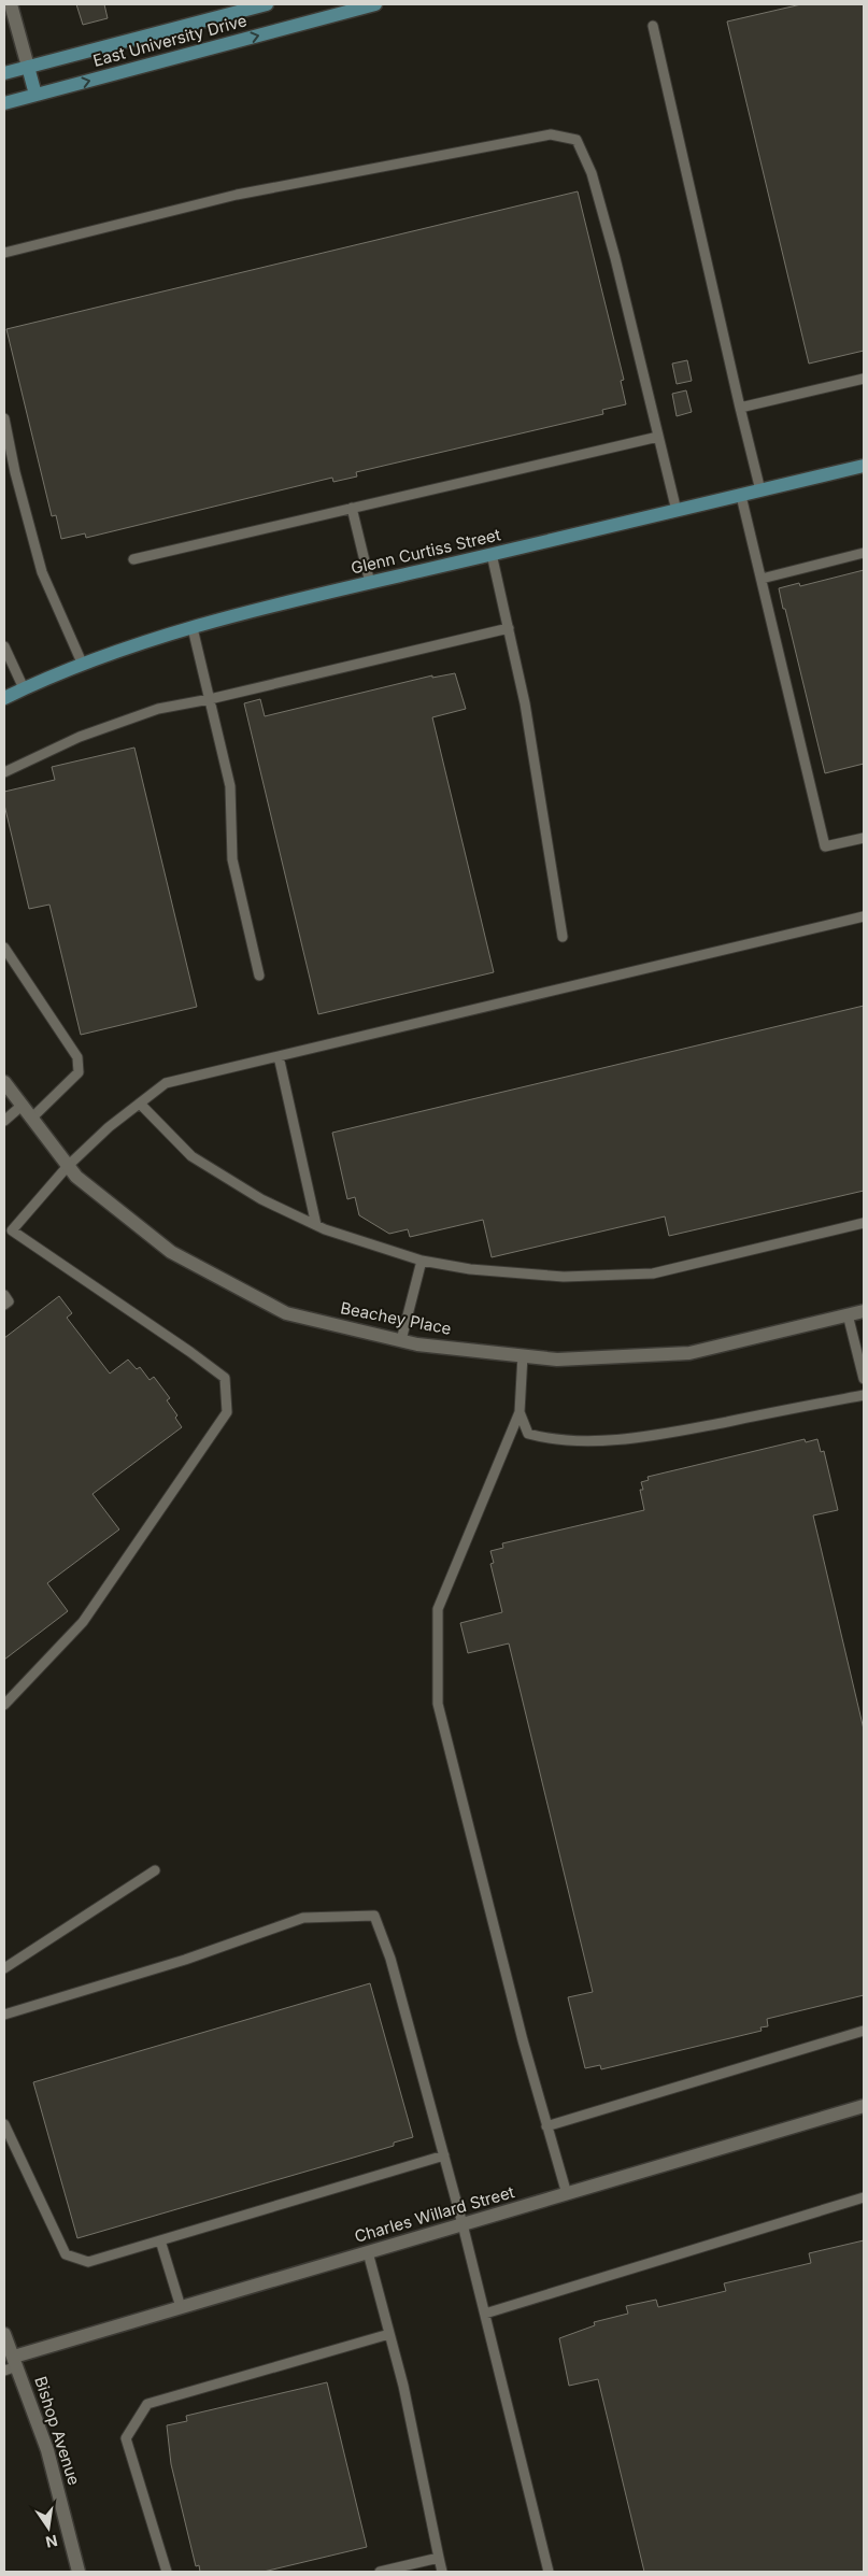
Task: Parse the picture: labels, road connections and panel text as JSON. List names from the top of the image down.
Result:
{
  "streets": {
    "street": [
      "East University Drive",
      "Glenn Curtiss Street",
      "Beachey Place",
      "Charles Willard Street",
      "Bishop Avenue"
    ]
  },
  "crossings": [
    ["Charles Willard Street", "Bishop Avenue"]
  ],
  "north": "bottom"
}
